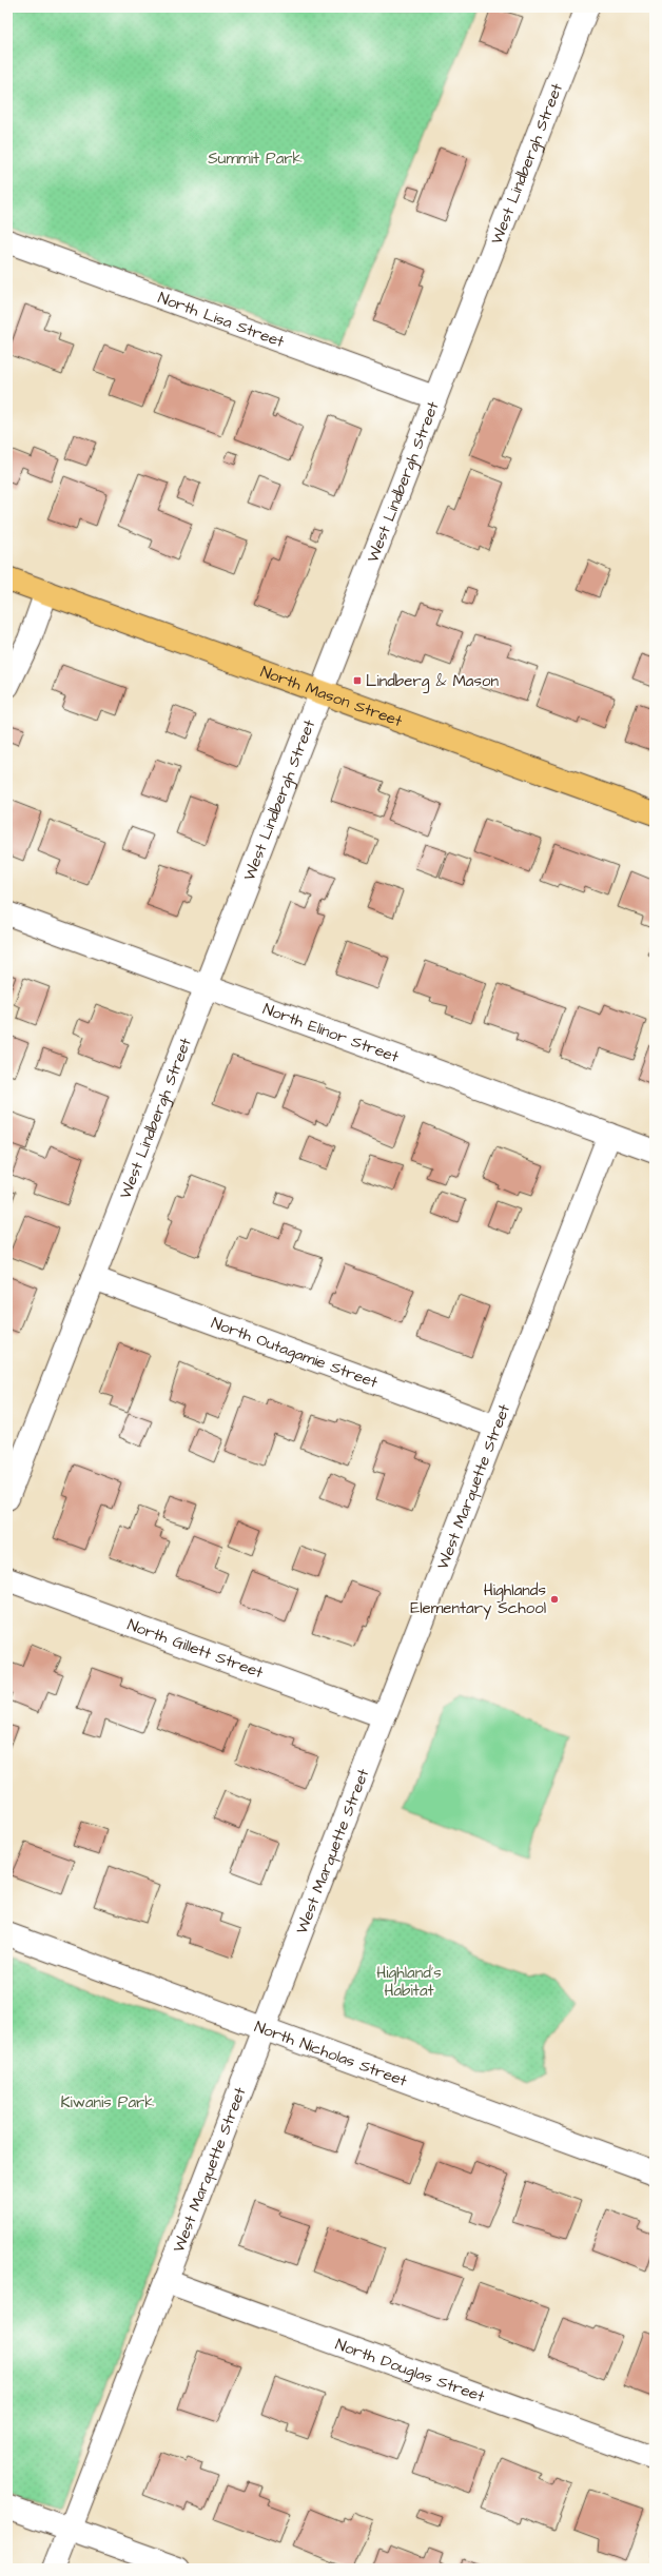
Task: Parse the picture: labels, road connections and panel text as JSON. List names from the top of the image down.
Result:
{
  "streets": {
    "main road": ["North Mason Street"],
    "street": [
      "West Lindbergh Street",
      "North Lisa Street",
      "North Elinor Street",
      "North Outagamie Street",
      "West Marquette Street",
      "North Gillett Street",
      "North Nicholas Street",
      "North Douglas Street"
    ]
  },
  "crossings": [
    ["West Lindbergh Street", "North Lisa Street"],
    ["West Lindbergh Street", "North Mason Street"],
    ["West Lindbergh Street", "North Elinor Street"],
    ["West Lindbergh Street", "North Outagamie Street"],
    ["North Elinor Street", "West Marquette Street"],
    ["North Outagamie Street", "West Marquette Street"],
    ["West Marquette Street", "North Gillett Street"],
    ["West Marquette Street", "North Nicholas Street"],
    ["West Marquette Street", "North Douglas Street"]
  ],
  "parks": ["Summit Park", "Highland's Habitat", "Kiwanis Park"],
  "places": {
    "transit": ["Lindberg & Mason"],
    "other": ["Highlands Elementary School"]
  }
}
